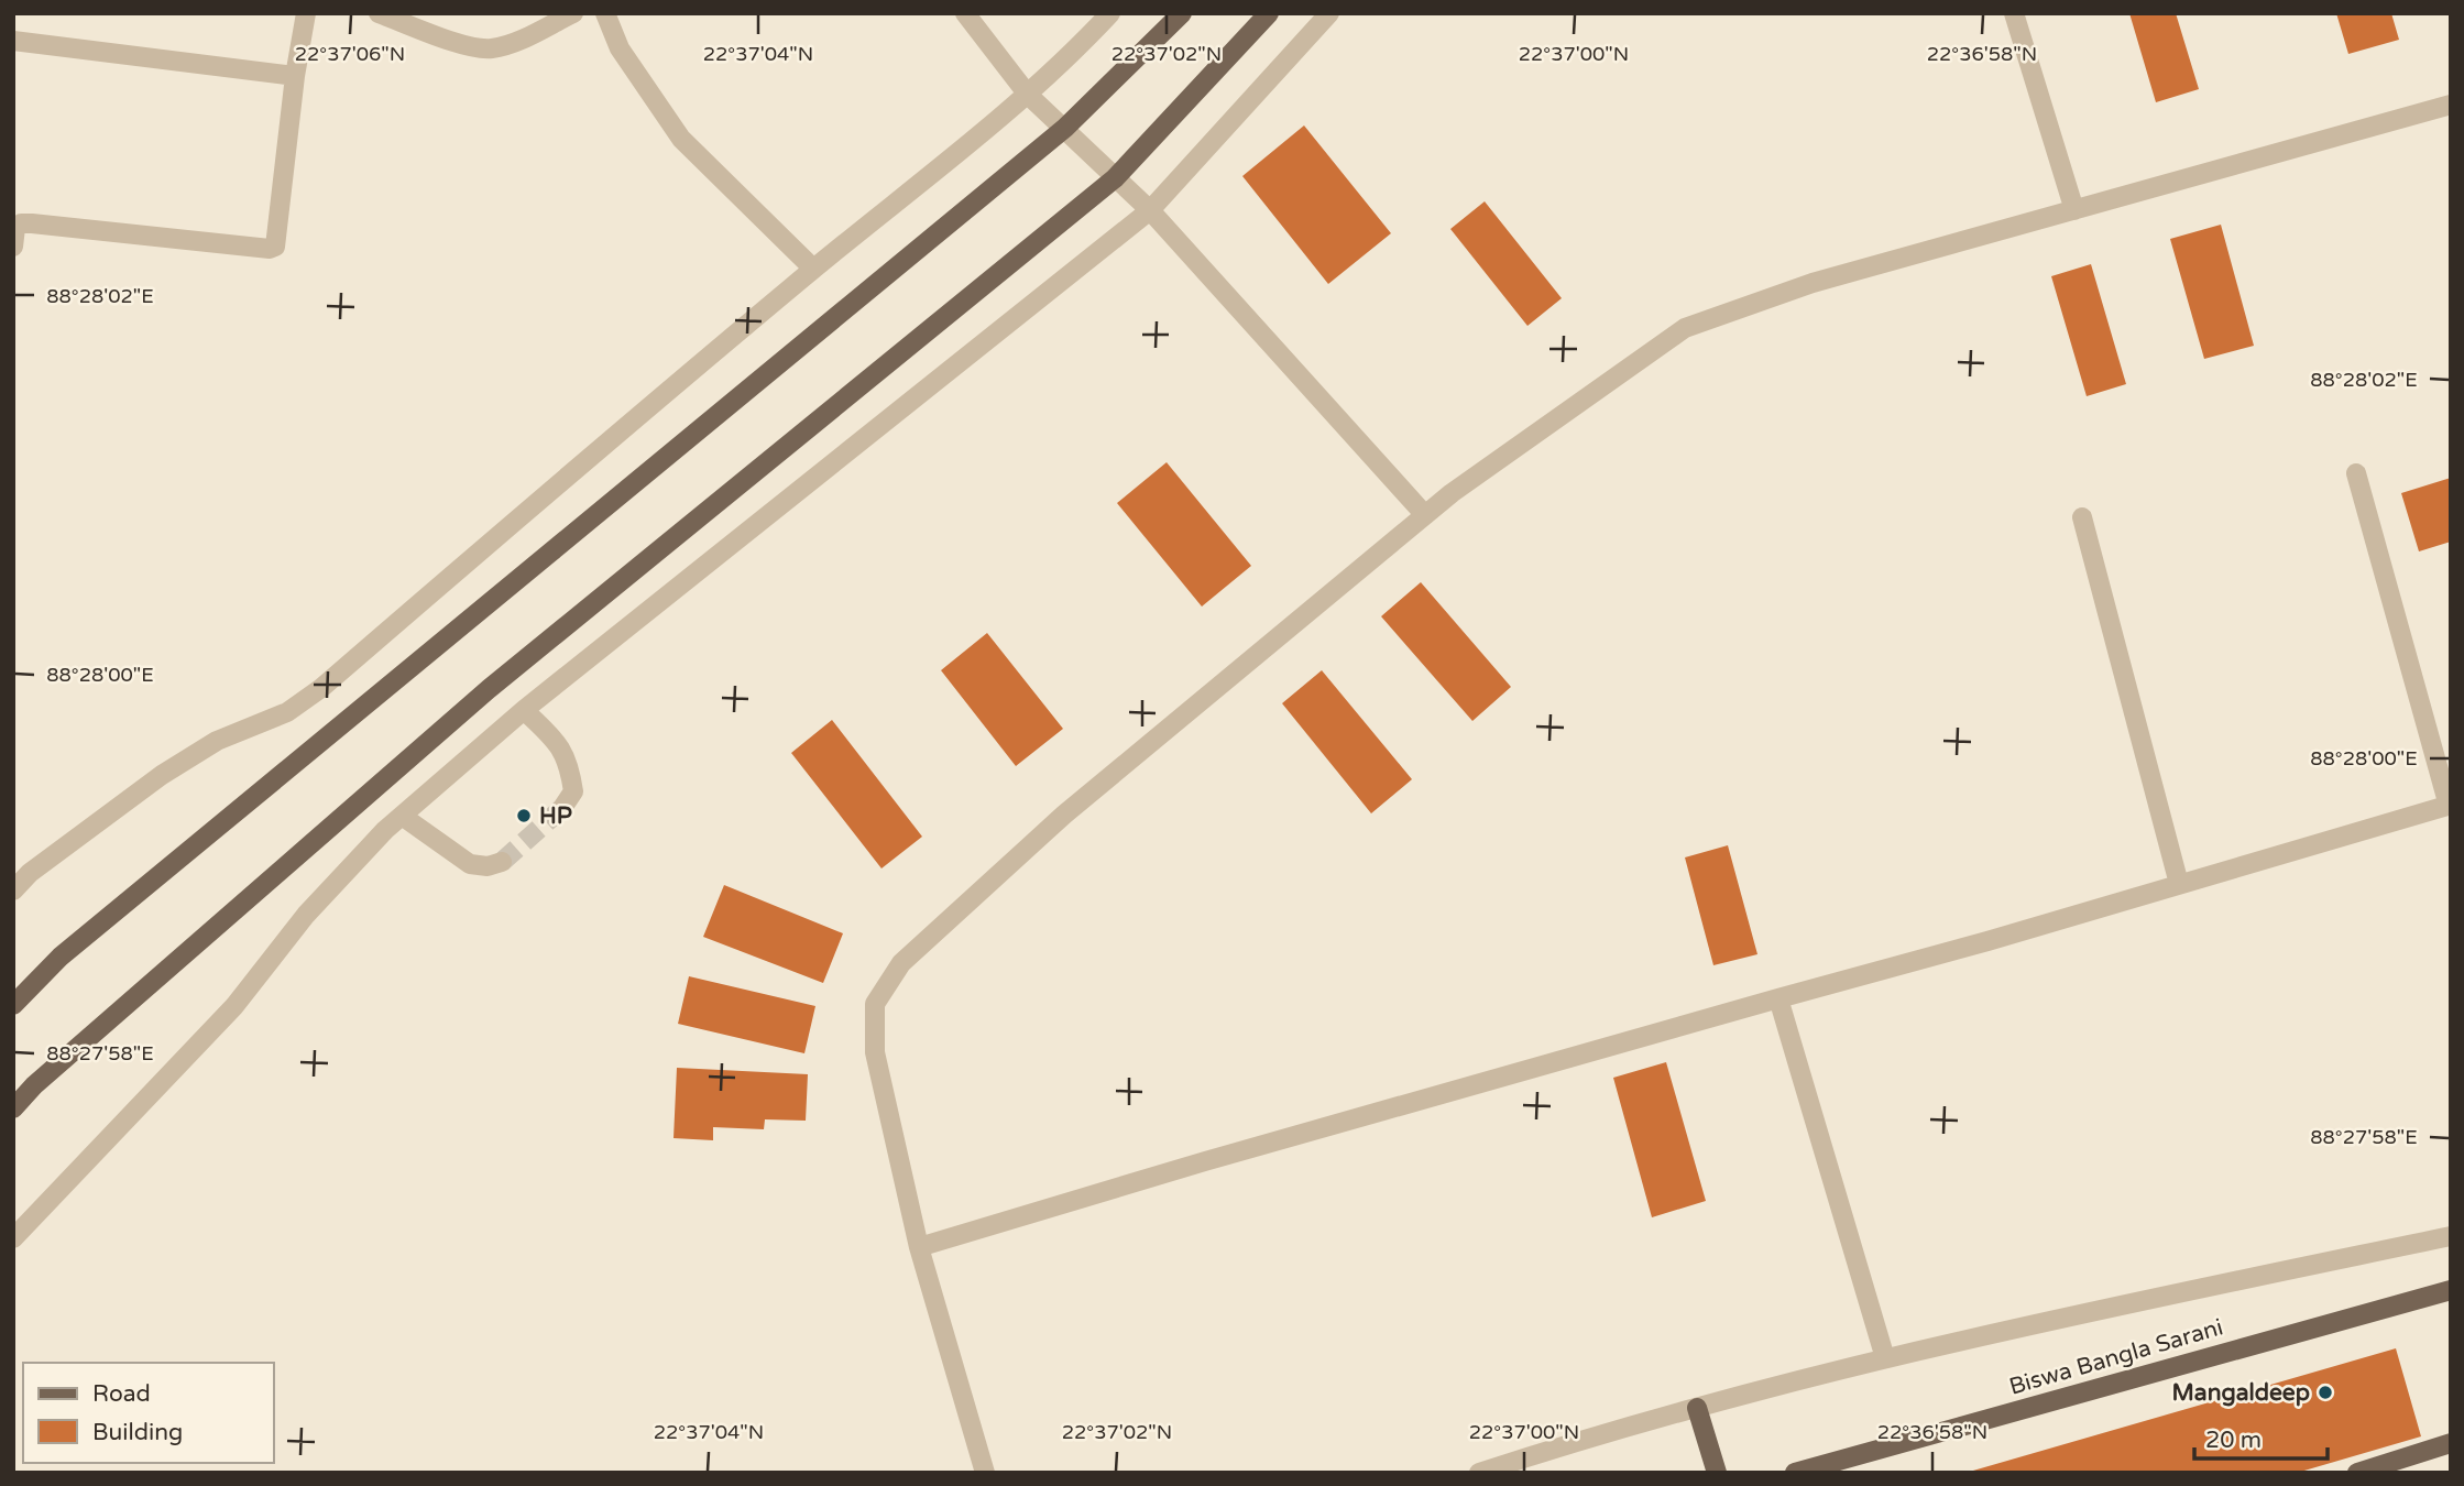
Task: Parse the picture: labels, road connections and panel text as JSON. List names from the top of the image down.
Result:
{
  "streets": {
    "main road": ["Biswa Bangla Sarani"]
  },
  "places": ["HP", "Mangaldeep"],
  "legend": ["Road", "Building"],
  "scale_bar": "20 m",
  "coordinates": [
    "22°37'06\"N",
    "22°37'04\"N",
    "22°37'02\"N",
    "22°37'00\"N",
    "22°36'58\"N",
    "88°28'02\"E",
    "88°28'00\"E",
    "88°27'58\"E"
  ]
}
